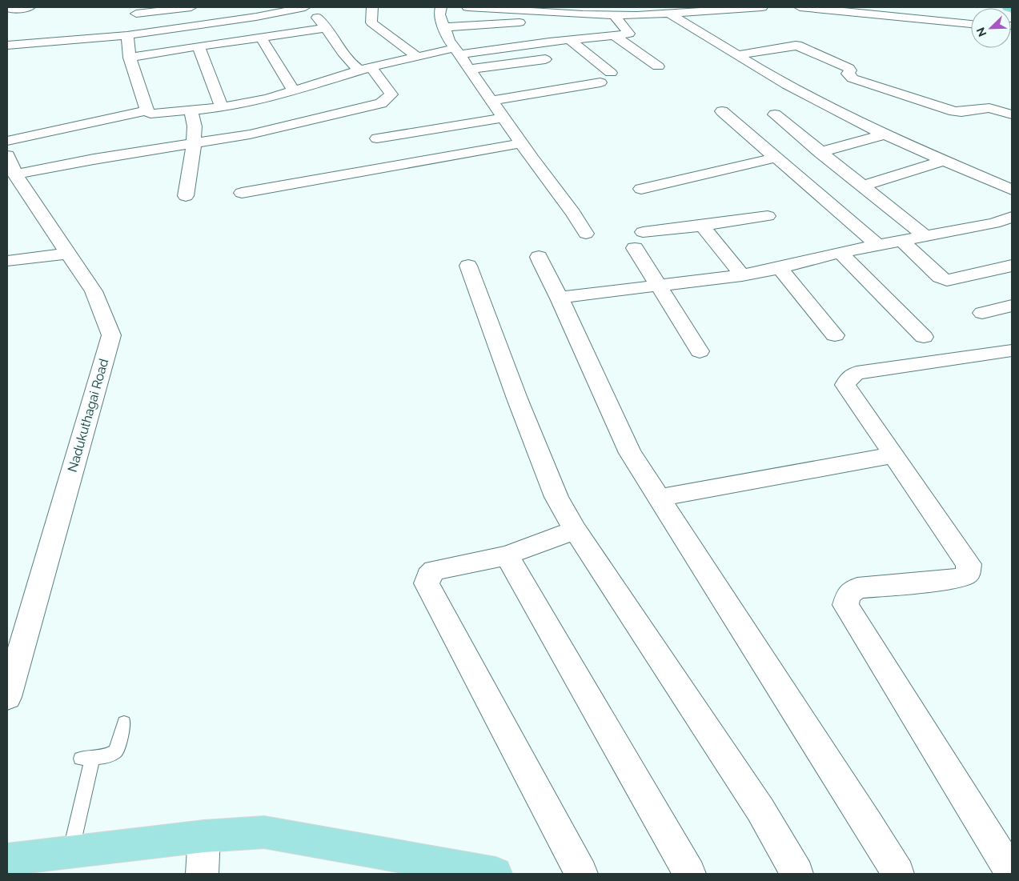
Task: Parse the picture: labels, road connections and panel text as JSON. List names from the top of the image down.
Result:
{
  "streets": {
    "street": ["Nadukuthagai Road"]
  },
  "north": "bottom left"
}
